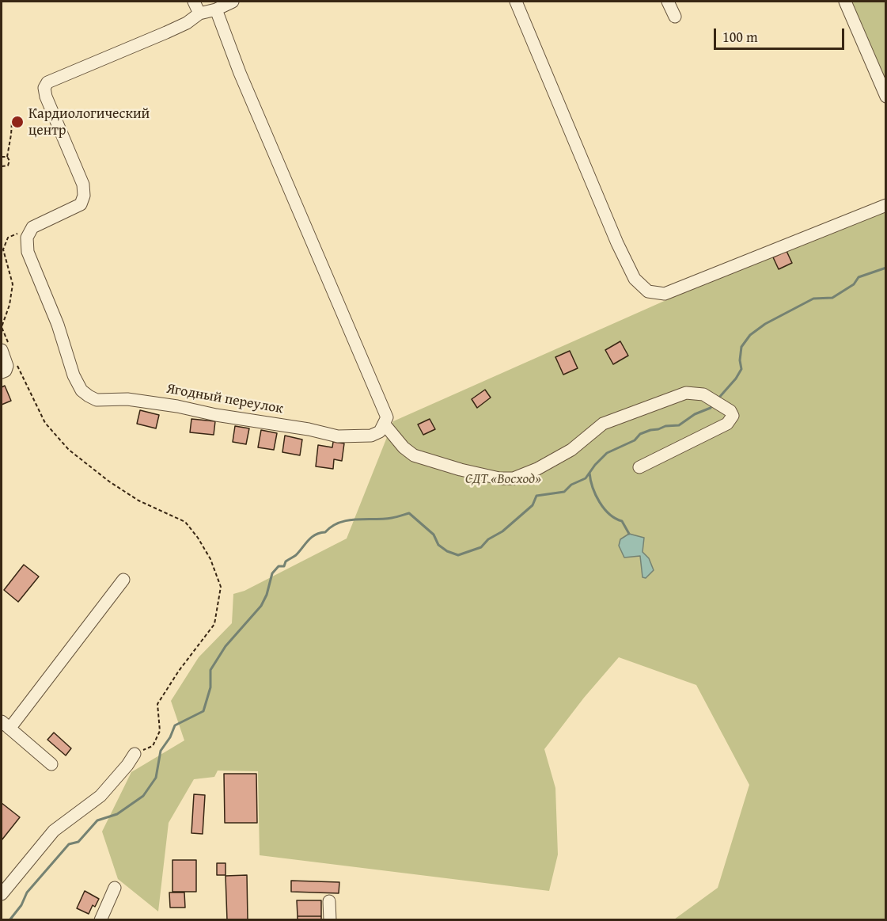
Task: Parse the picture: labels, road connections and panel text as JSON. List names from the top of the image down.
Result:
{
  "streets": {
    "street": ["Ягодный переулок"]
  },
  "parks": ["СДТ «Восход»"],
  "places": ["Кардиологический центр"],
  "scale_bar": "100 m"
}
